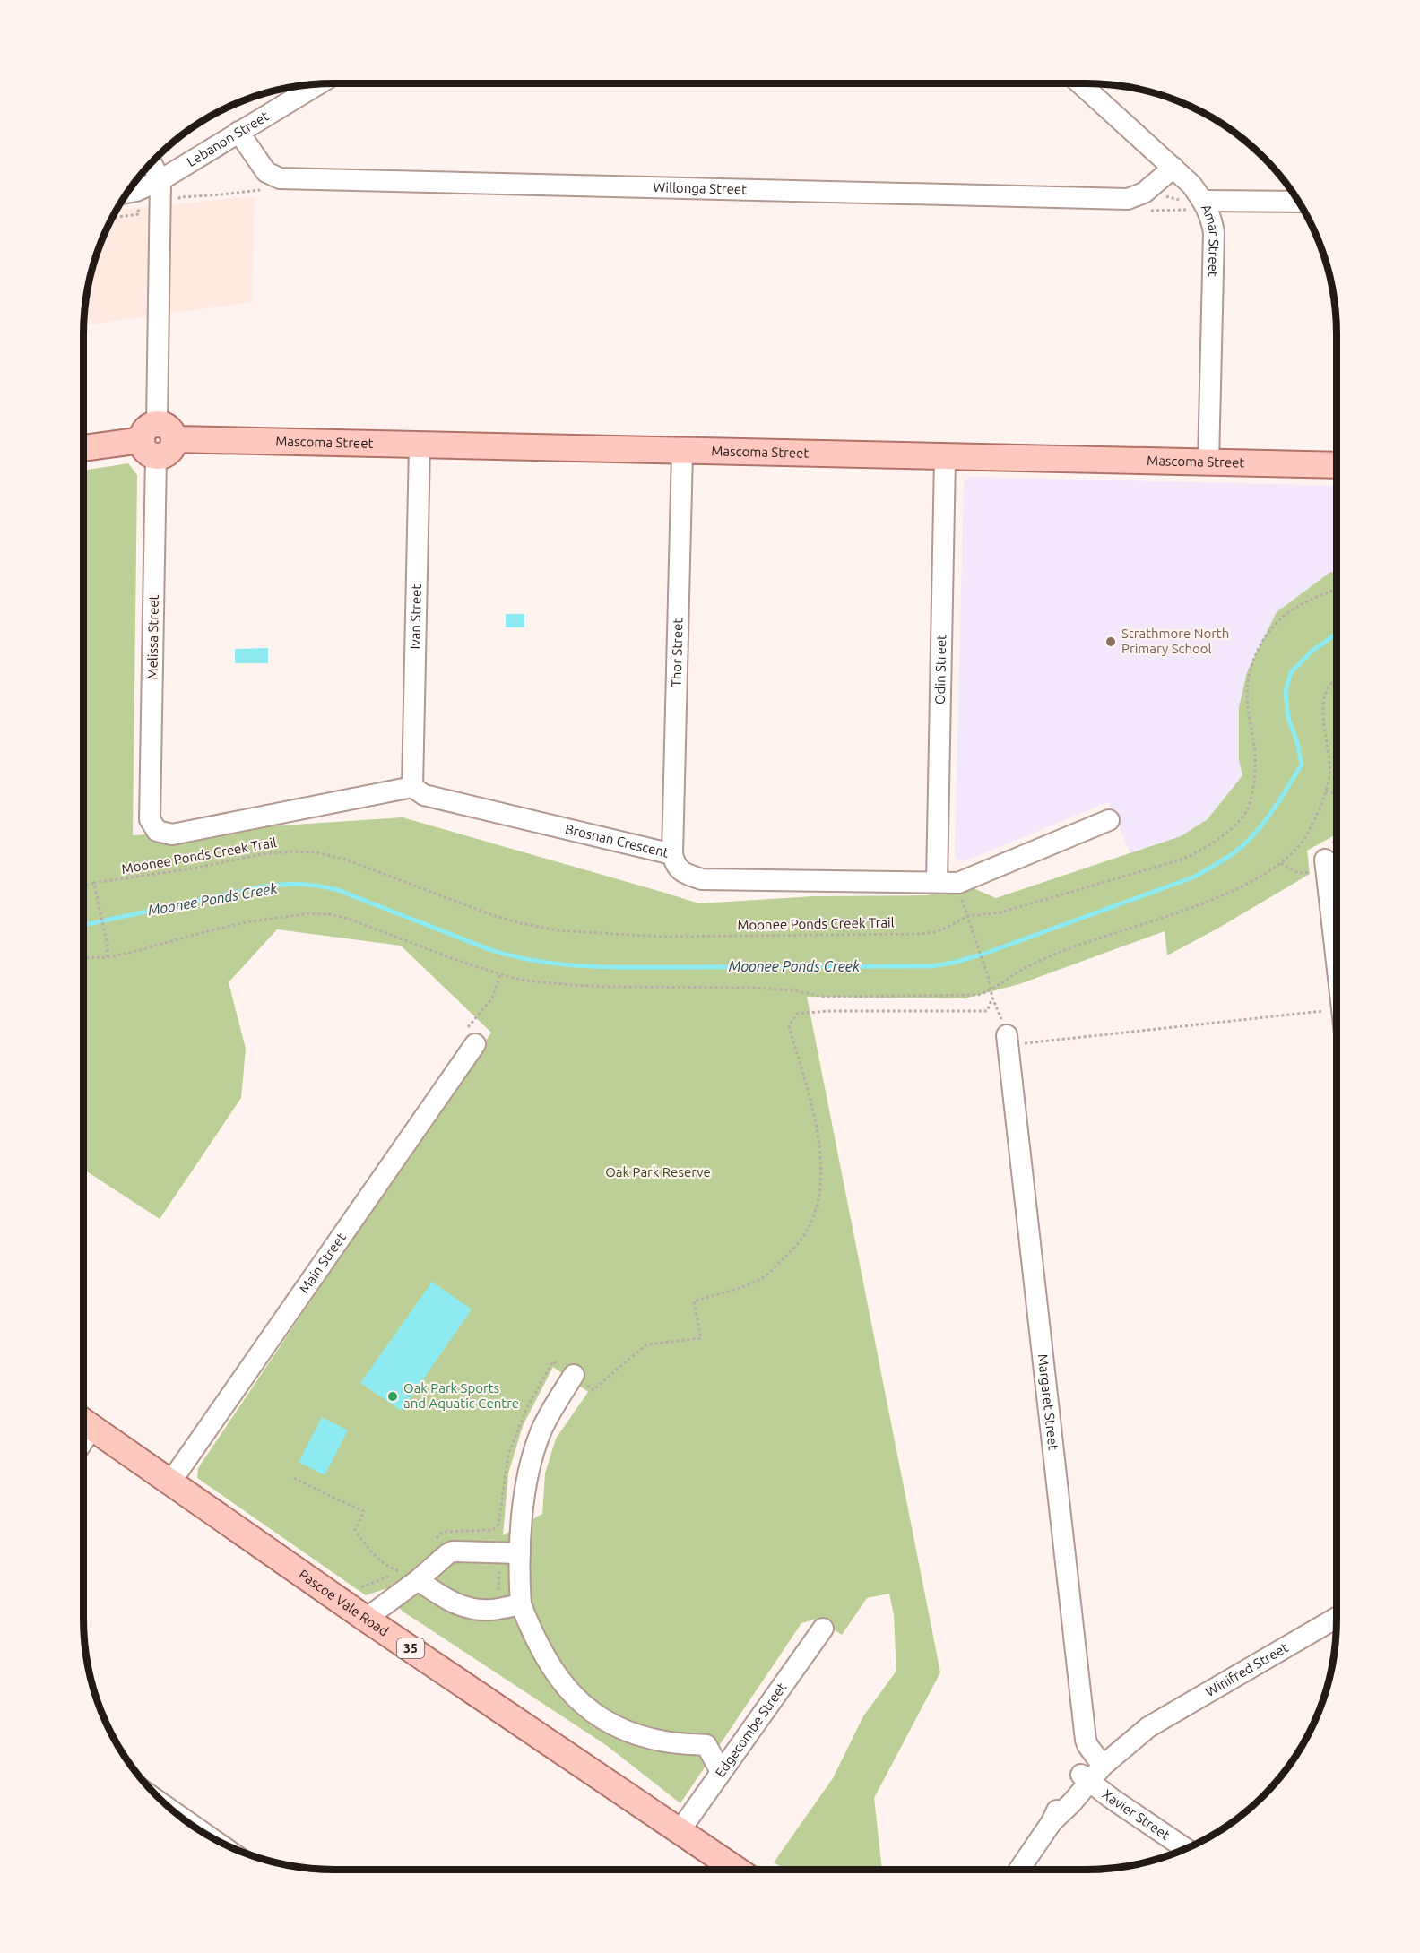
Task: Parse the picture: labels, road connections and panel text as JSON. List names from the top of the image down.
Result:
{
  "streets": {
    "main road": ["Mascoma Street", "Pascoe Vale Road", "35"],
    "street": [
      "Lebanon Street",
      "Willonga Street",
      "Amar Street",
      "Ivan Street",
      "Melissa Street",
      "Thor Street",
      "Odin Street",
      "Brosnan Crescent",
      "Main Street",
      "Margaret Street",
      "Winifred Street",
      "Edgecombe Street",
      "Xavier Street"
    ],
    "path": ["Moonee Ponds Creek Trail"]
  },
  "crossings": [
    ["Lebanon Street", "Willonga Street"],
    ["Lebanon Street", "Melissa Street"],
    ["Willonga Street", "Amar Street"],
    ["Amar Street", "Mascoma Street"],
    ["Mascoma Street", "Ivan Street"],
    ["Mascoma Street", "Melissa Street"],
    ["Mascoma Street", "Thor Street"],
    ["Mascoma Street", "Odin Street"],
    ["Ivan Street", "Melissa Street"],
    ["Ivan Street", "Brosnan Crescent"],
    ["Melissa Street", "Brosnan Crescent"],
    ["Thor Street", "Brosnan Crescent"],
    ["Odin Street", "Brosnan Crescent"],
    ["Main Street", "Pascoe Vale Road"],
    ["Margaret Street", "Winifred Street"],
    ["Pascoe Vale Road", "Edgecombe Street"],
    ["Winifred Street", "Xavier Street"]
  ],
  "water": ["Moonee Ponds Creek"],
  "parks": ["Oak Park Reserve"],
  "places": ["Strathmore North Primary School", "Oak Park Sports and Aquatic Centre"]
}
